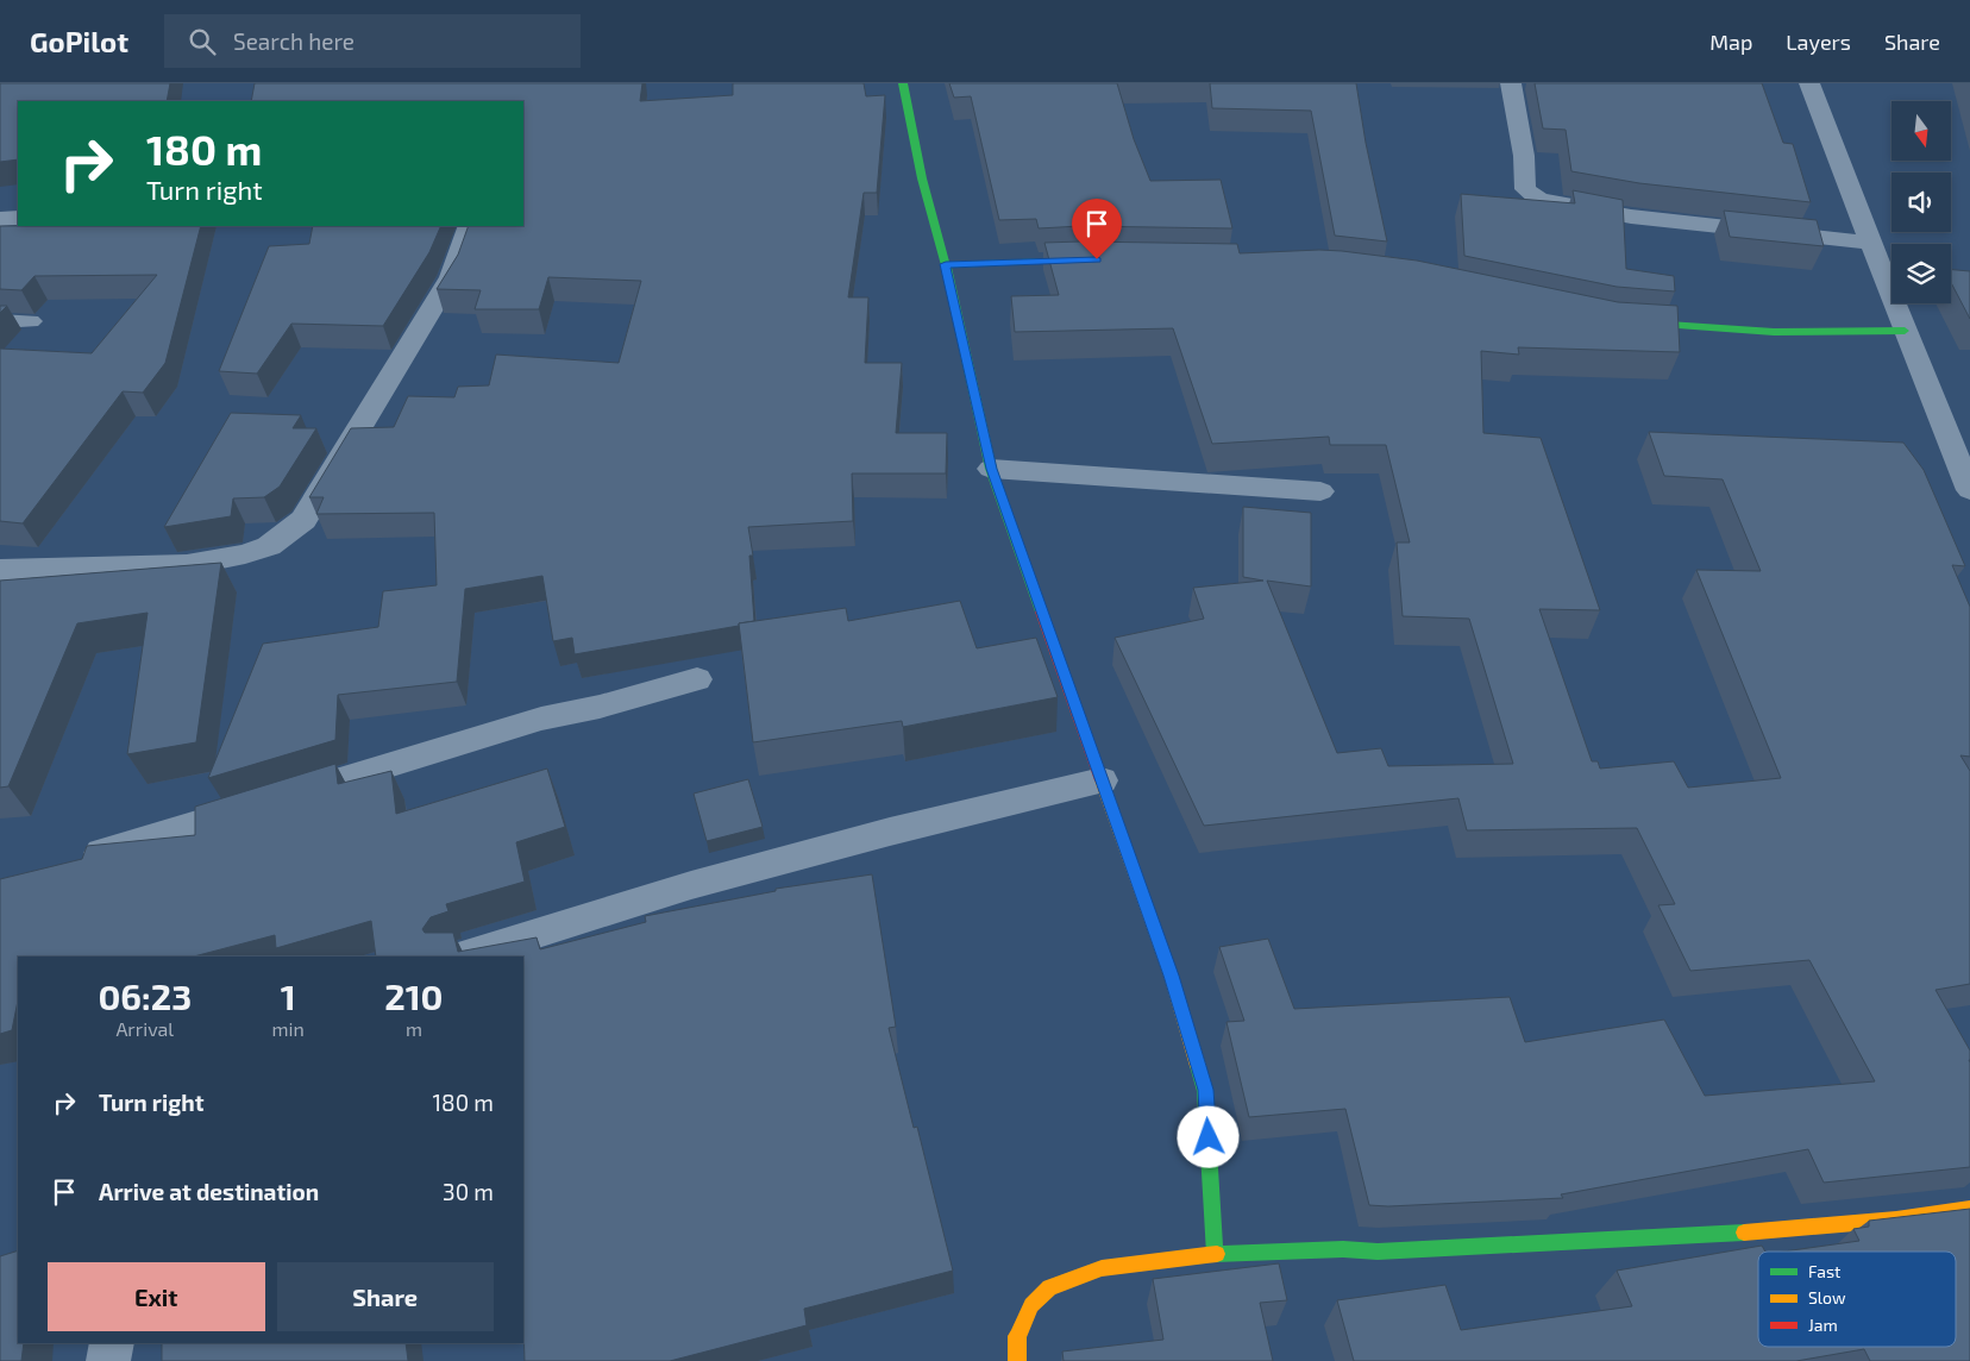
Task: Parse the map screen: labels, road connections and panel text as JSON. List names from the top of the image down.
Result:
{
  "legend": ["Fast", "Slow", "Jam"],
  "north": "bottom",
  "page": {
    "header": "GoPilot",
    "search": "Search here",
    "nav": ["Map", "Layers", "Share"],
    "turn": ["180 m", "Turn right"],
    "eta": [
      "06:23",
      "Arrival",
      "1",
      "min",
      "210",
      "m"
    ],
    "list": [
      {
        "name": "Turn right",
        "value": "180 m"
      },
      {
        "name": "Arrive at destination",
        "value": "30 m"
      }
    ],
    "buttons": ["Exit", "Share"]
  }
}
